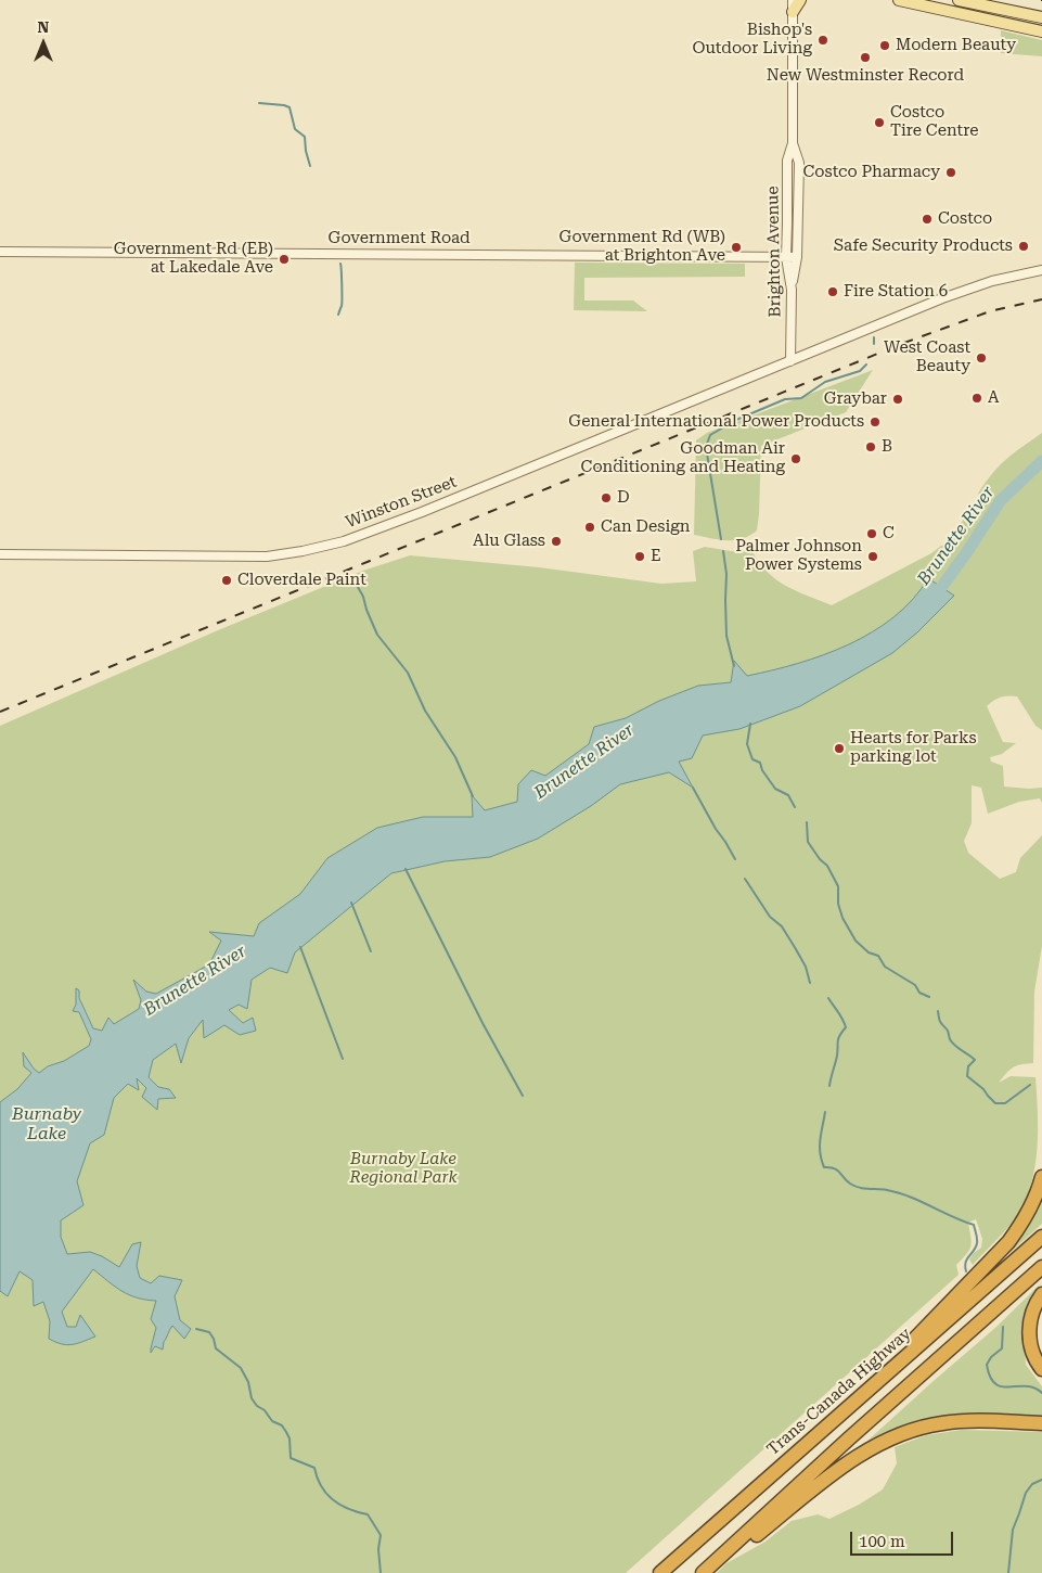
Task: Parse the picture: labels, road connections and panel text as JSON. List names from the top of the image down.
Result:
{
  "streets": {
    "highway": ["Trans-Canada Highway"],
    "street": ["Government Road", "Brighton Avenue", "Winston Street"]
  },
  "crossings": [
    ["Government Road", "Brighton Avenue"],
    ["Brighton Avenue", "Winston Street"]
  ],
  "water": ["Brunette River", "Burnaby Lake"],
  "parks": ["Burnaby Lake Regional Park"],
  "places": [
    "Bishop's Outdoor Living",
    "Modern Beauty",
    "New Westminster Record",
    "Costco Tire Centre",
    "Costco Pharmacy",
    "Costco",
    "Safe Security Products",
    "Government Rd (WB) at Brighton Ave",
    "Government Rd (EB) at Lakedale Ave",
    "Fire Station 6",
    "West Coast Beauty",
    "A",
    "Graybar",
    "General International Power Products",
    "B",
    "Goodman Air Conditioning and Heating",
    "D",
    "Can Design",
    "C",
    "Alu Glass",
    "E",
    "Palmer Johnson Power Systems",
    "Cloverdale Paint",
    "Hearts for Parks parking lot"
  ],
  "scale_bar": "100 m",
  "north": "top"
}
